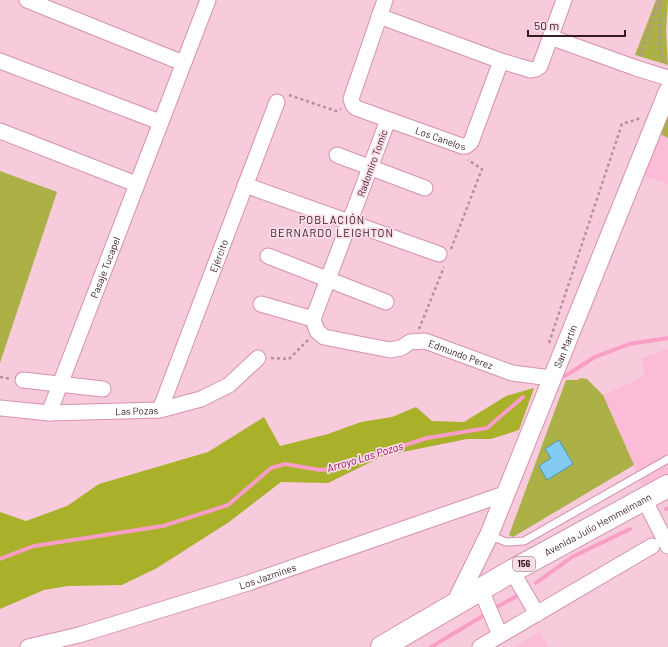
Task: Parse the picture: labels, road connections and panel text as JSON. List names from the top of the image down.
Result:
{
  "streets": {
    "highway": ["Avenida Julio Hemmelmann", "156"],
    "street": [
      "Los Canelos",
      "Radomiro Tomic",
      "Ejército",
      "Pasaje Tucapel",
      "San Martín",
      "Edmundo Perez",
      "Las Pozas",
      "Los Jazmines"
    ]
  },
  "crossings": [
    ["Los Canelos", "Radomiro Tomic"],
    ["Radomiro Tomic", "Edmundo Perez"],
    ["Ejército", "Las Pozas"],
    ["Pasaje Tucapel", "Las Pozas"],
    ["San Martín", "Edmundo Perez"],
    ["San Martín", "Avenida Julio Hemmelmann"],
    ["San Martín", "Los Jazmines"]
  ],
  "districts": ["POBLACIÓN BERNARDO LEIGHTON"],
  "water": ["Arroyo Las Pozas"],
  "scale_bar": "50 m"
}
